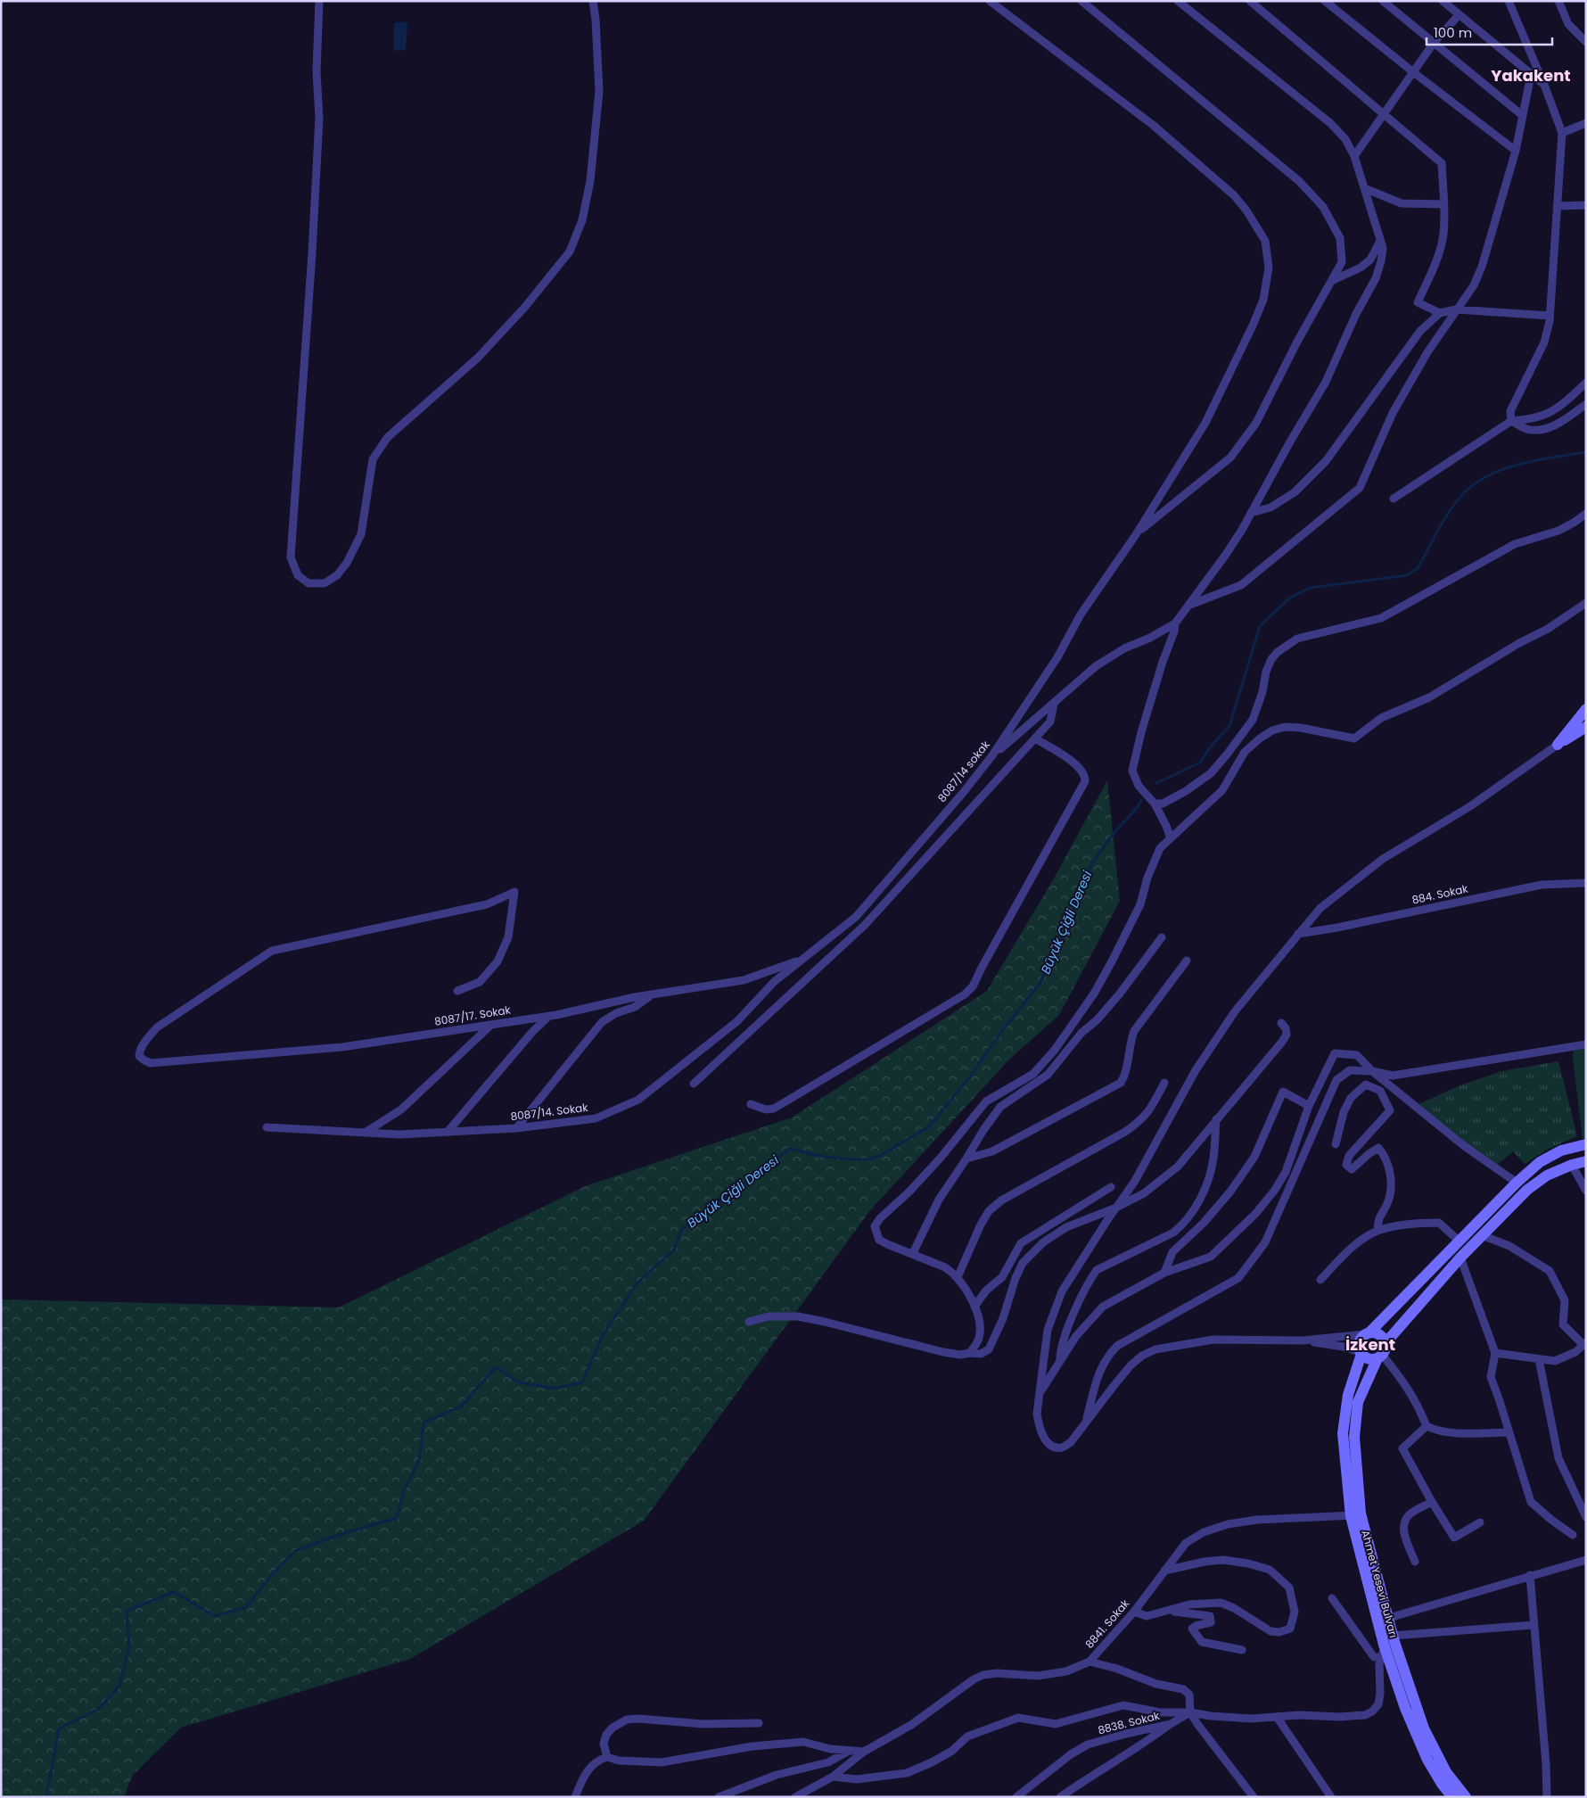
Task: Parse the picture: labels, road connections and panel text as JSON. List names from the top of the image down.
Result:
{
  "streets": {
    "street": [
      "8087/14 sokak",
      "884. Sokak",
      "8087/17. Sokak",
      "8087/14. Sokak",
      "Ahmet Yesevi Bulvarı",
      "8841. Sokak",
      "8838. Sokak"
    ]
  },
  "crossings": [
    ["8087/14 sokak", "8087/17. Sokak"],
    ["8087/14 sokak", "8087/14. Sokak"],
    ["8087/17. Sokak", "8087/14. Sokak"],
    ["Ahmet Yesevi Bulvarı", "8841. Sokak"]
  ],
  "districts": ["Yakakent", "İzkent"],
  "water": ["Büyük Çiğli Deresi"],
  "scale_bar": "100 m"
}
